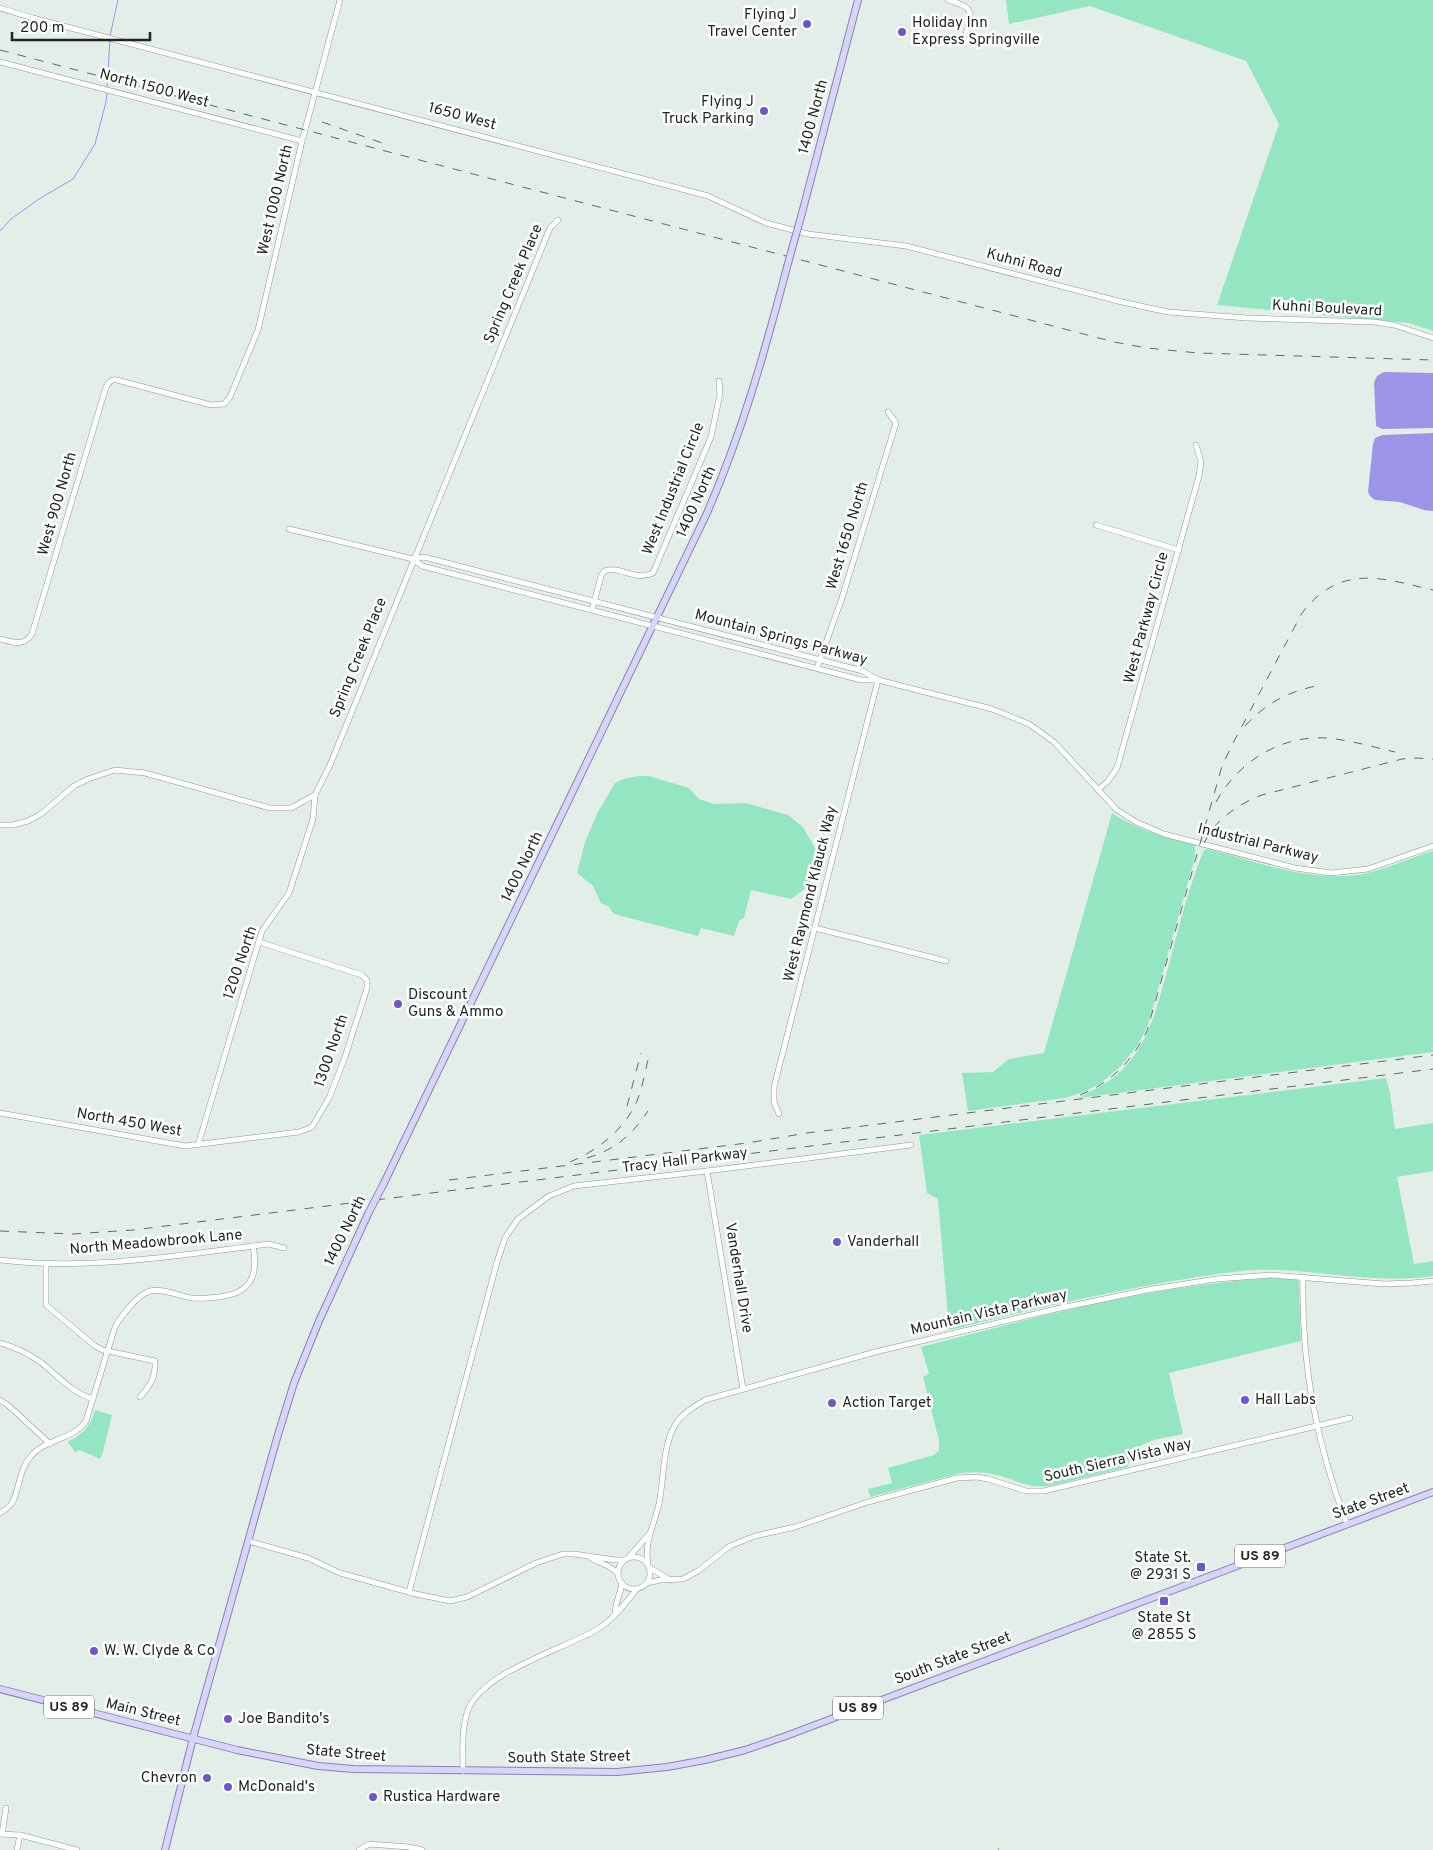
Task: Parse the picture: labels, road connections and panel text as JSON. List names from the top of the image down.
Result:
{
  "streets": {
    "main road": [
      "1400 North",
      "State Street",
      "US 89",
      "South State Street",
      "Main Street"
    ],
    "street": [
      "North 1500 West",
      "1650 West",
      "West 1000 North",
      "Kuhni Road",
      "Spring Creek Place",
      "Kuhni Boulevard",
      "West Industrial Circle",
      "West 900 North",
      "West 1650 North",
      "West Parkway Circle",
      "Mountain Springs Parkway",
      "Industrial Parkway",
      "West Raymond Klauck Way",
      "1200 North",
      "1300 North",
      "North 450 West",
      "Tracy Hall Parkway",
      "North Meadowbrook Lane",
      "Vanderhall Drive",
      "Mountain Vista Parkway",
      "South Sierra Vista Way"
    ]
  },
  "crossings": [
    ["North 1500 West", "West 1000 North"],
    ["1650 West", "West 1000 North"],
    ["1650 West", "Kuhni Road"],
    ["1400 North", "Mountain Springs Parkway"],
    ["1400 North", "State Street"],
    ["1400 North", "Main Street"],
    ["West 1000 North", "West 900 North"],
    ["Kuhni Road", "Kuhni Boulevard"],
    ["Spring Creek Place", "Mountain Springs Parkway"],
    ["Spring Creek Place", "1200 North"],
    ["West Industrial Circle", "Mountain Springs Parkway"],
    ["West 1650 North", "Mountain Springs Parkway"],
    ["West Parkway Circle", "Industrial Parkway"],
    ["Mountain Springs Parkway", "Industrial Parkway"],
    ["Mountain Springs Parkway", "West Raymond Klauck Way"],
    ["Industrial Parkway", "West Raymond Klauck Way"],
    ["1200 North", "1300 North"],
    ["1200 North", "North 450 West"],
    ["1300 North", "North 450 West"],
    ["Tracy Hall Parkway", "Vanderhall Drive"],
    ["Vanderhall Drive", "Mountain Vista Parkway"],
    ["Mountain Vista Parkway", "South Sierra Vista Way"],
    ["State Street", "South State Street"],
    ["State Street", "Main Street"]
  ],
  "places": {
    "other": [
      "Flying J Travel Center",
      "Holiday Inn Express Springville",
      "Flying J Truck Parking",
      "Discount Guns & Ammo",
      "Vanderhall",
      "Hall Labs",
      "Action Target",
      "W. W. Clyde & Co",
      "Joe Bandito's",
      "Chevron",
      "McDonald's",
      "Rustica Hardware"
    ],
    "transit": ["State St. @ 2931 S", "State St @ 2855 S"]
  },
  "scale_bar": "200 m"
}
